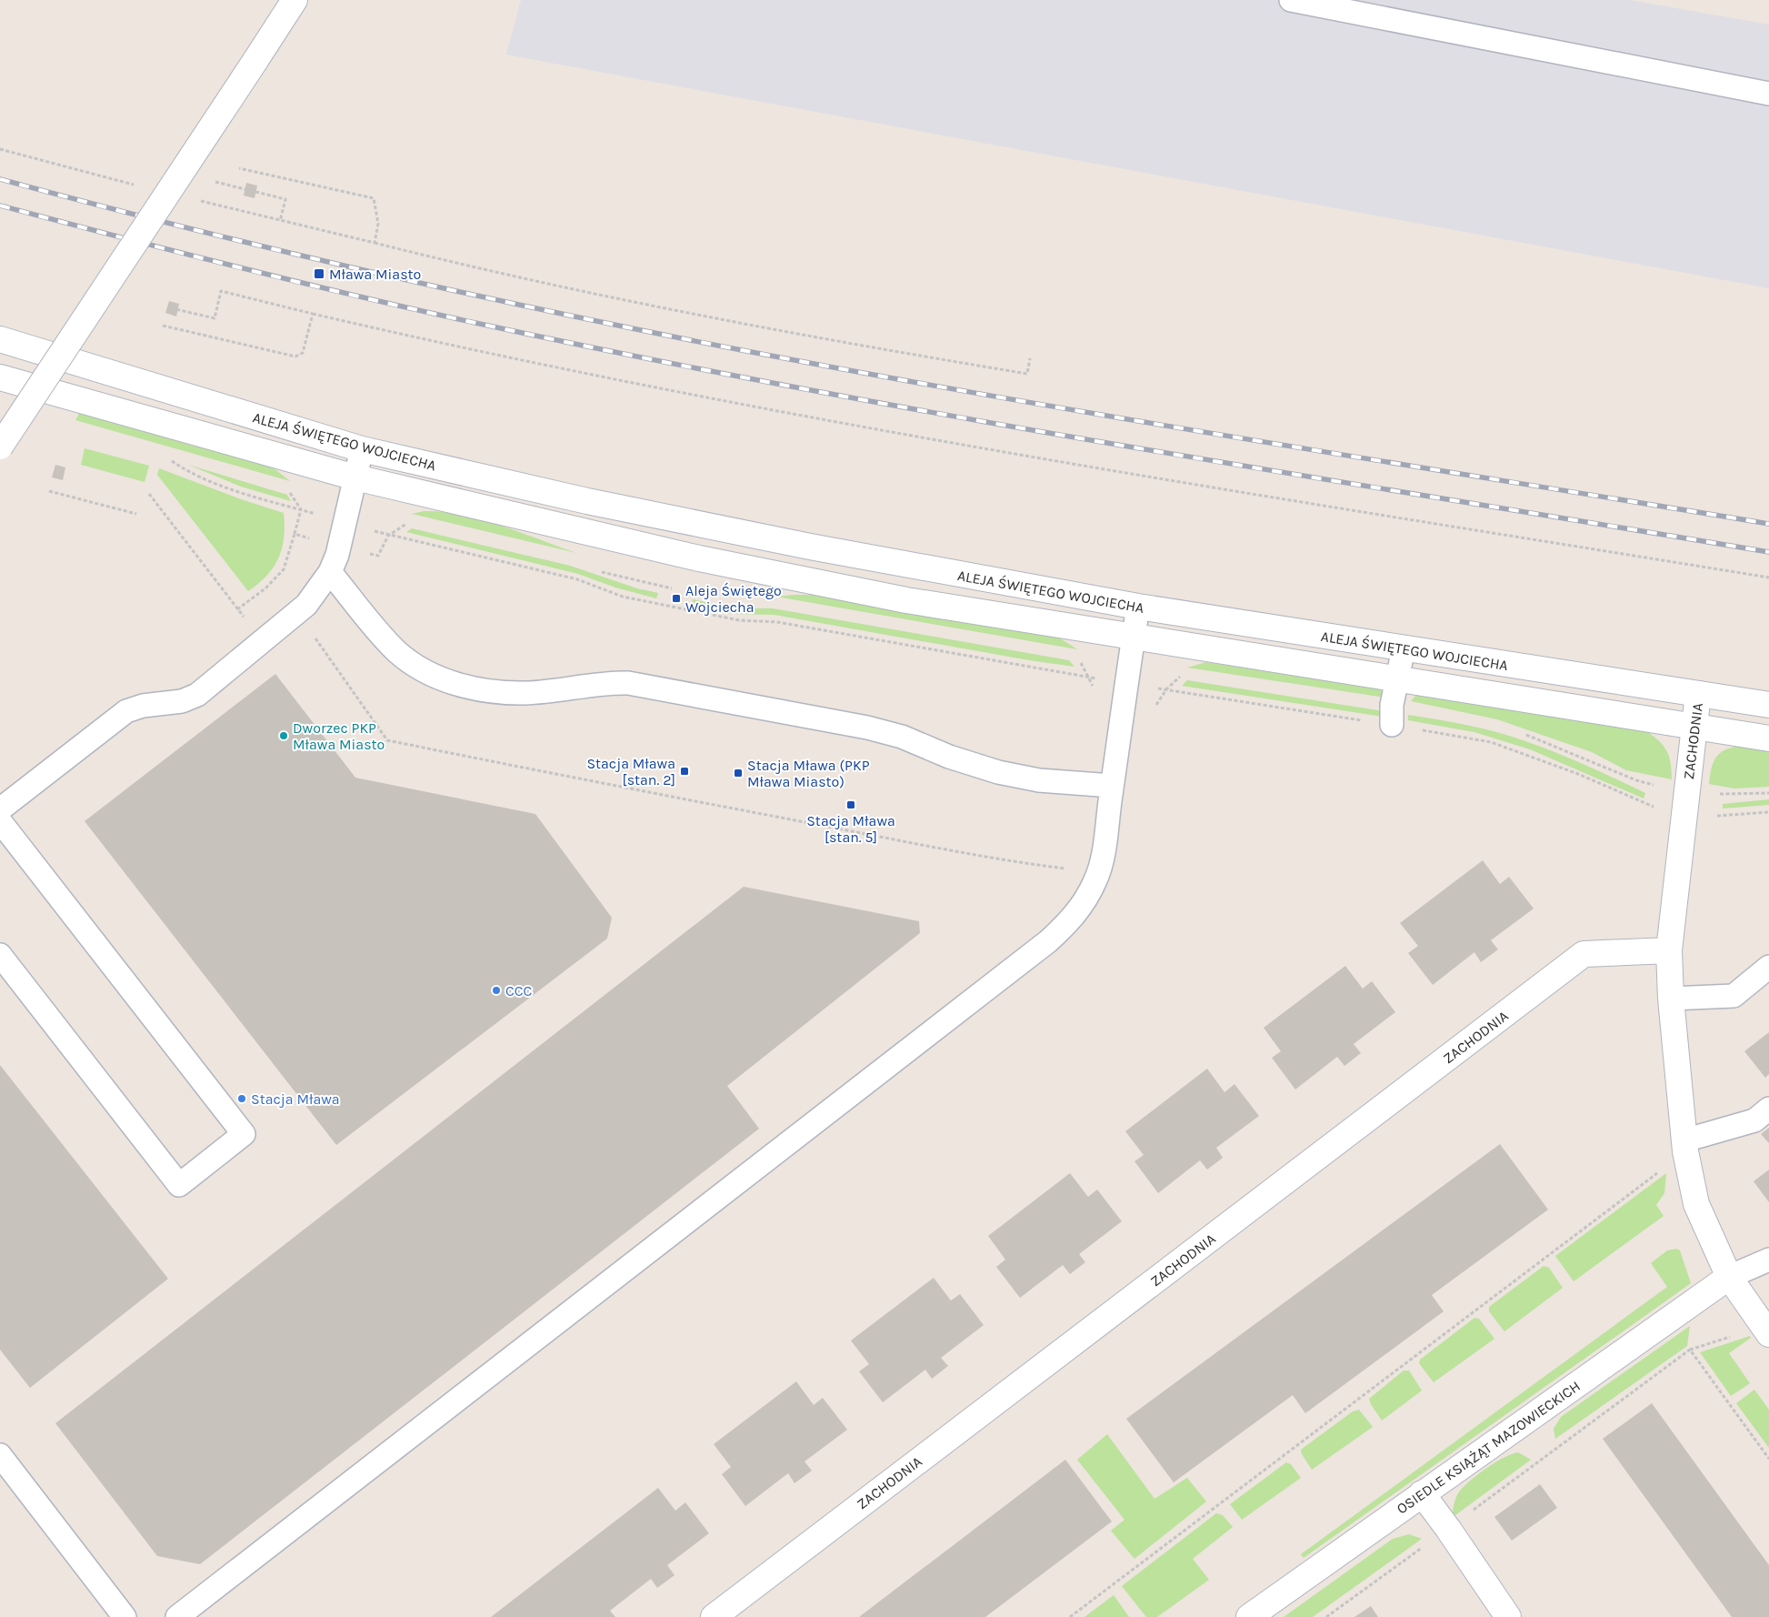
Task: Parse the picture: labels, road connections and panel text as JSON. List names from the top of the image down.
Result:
{
  "streets": {
    "street": ["ALEJA ŚWIĘTEGO WOJCIECHA", "ZACHODNIA", "OSIEDLE KSIĄŻĄT MAZOWIECKICH"]
  },
  "crossings": [
    ["ALEJA ŚWIĘTEGO WOJCIECHA", "ZACHODNIA"],
    ["ZACHODNIA", "OSIEDLE KSIĄŻĄT MAZOWIECKICH"]
  ],
  "places": {
    "transit": [
      "Mława Miasto",
      "Aleja Świętego Wojciecha",
      "Stacja Mława [stan. 2]",
      "Stacja Mława (PKP Mława Miasto)",
      "Stacja Mława [stan. 5]"
    ],
    "other": ["Dworzec PKP Mława Miasto", "CCC", "Stacja Mława"]
  }
}
